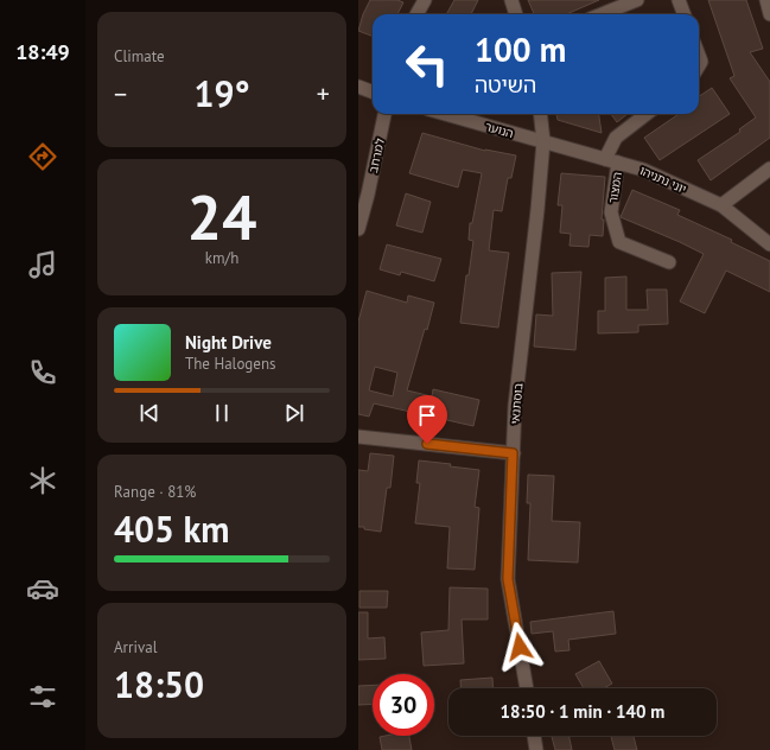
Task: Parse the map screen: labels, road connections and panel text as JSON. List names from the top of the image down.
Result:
{
  "streets": {
    "street": [
      "הנוער",
      "למרחב",
      "יוני נתניהו",
      "המצור",
      "בוסתנאי"
    ]
  },
  "crossings": [
    ["הנוער", "יוני נתניהו"],
    ["הנוער", "בוסתנאי"],
    ["יוני נתניהו", "המצור"],
    ["יוני נתניהו", "בוסתנאי"]
  ],
  "page": {
    "tabs": "18:49",
    "tile": [
      "Climate",
      ["24", "km/h"],
      ["Range · 81%", "405 km"],
      ["Arrival", "18:50"]
    ],
    "turn": ["100 m", "השיטה"],
    "heat": ["−", "19°", "+"],
    "song": ["Night Drive", "The Halogens"],
    "limit": "30",
    "trip": "18:50 · 1 min · 140 m"
  }
}
